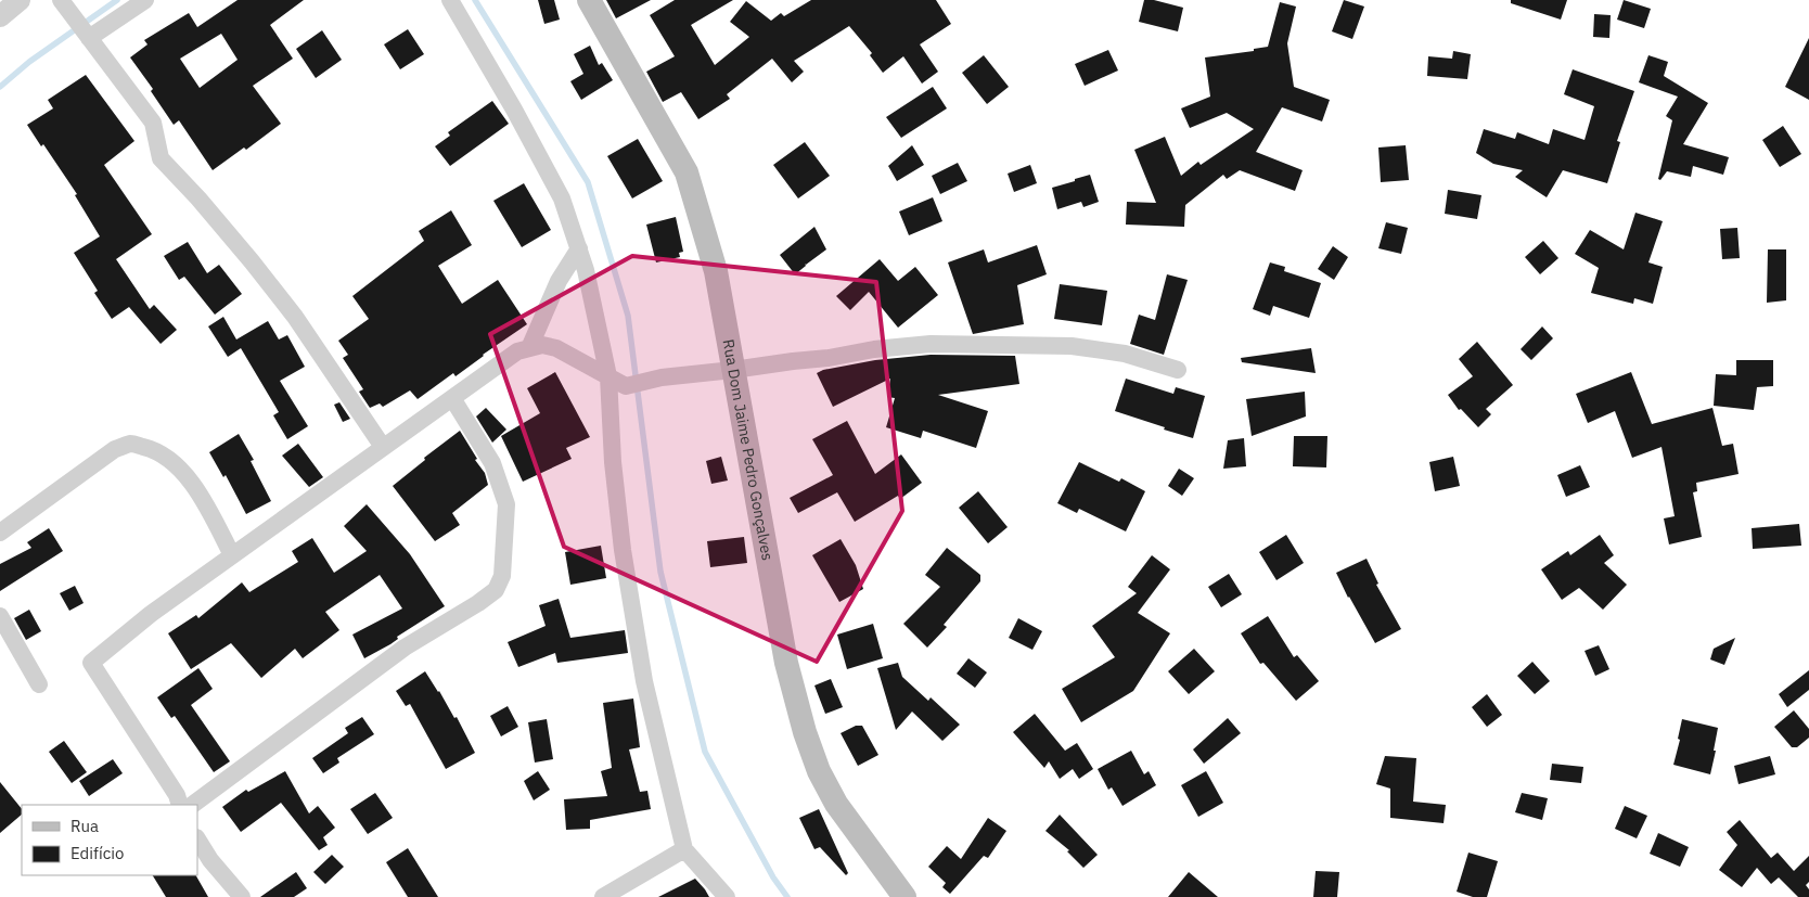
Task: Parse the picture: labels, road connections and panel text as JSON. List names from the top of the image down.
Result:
{
  "streets": {
    "main road": ["Rua Dom Jaime Pedro Gonçalves"]
  },
  "legend": ["Rua", "Edifício"]
}
